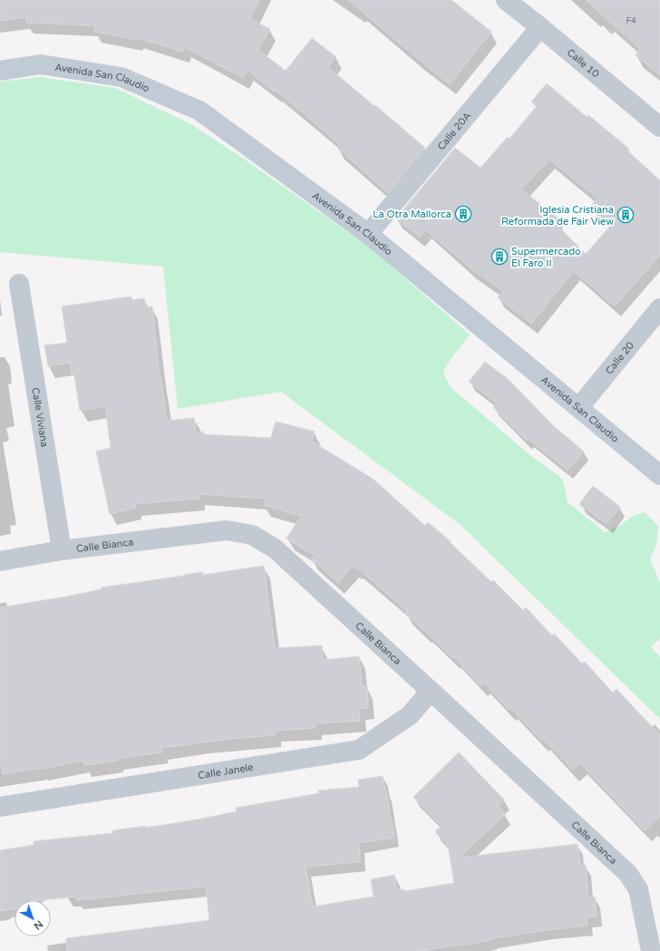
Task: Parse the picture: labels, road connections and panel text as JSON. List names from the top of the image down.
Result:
{
  "streets": {
    "street": [
      "Calle 10",
      "Avenida San Claudio",
      "Calle 20A",
      "Calle 20",
      "Calle Viviana",
      "Calle Bianca",
      "Calle Janele"
    ]
  },
  "crossings": [
    ["Calle 10", "Calle 20A"],
    ["Avenida San Claudio", "Calle 20A"],
    ["Avenida San Claudio", "Calle 20"],
    ["Calle Viviana", "Calle Bianca"],
    ["Calle Bianca", "Calle Janele"]
  ],
  "places": {
    "building": ["La Otra Mallorca", "Iglesia Cristiana Reformada de Fair View", "Supermercado El Faro II"]
  },
  "house_numbers": ["F4"],
  "north": "bottom right"
}
